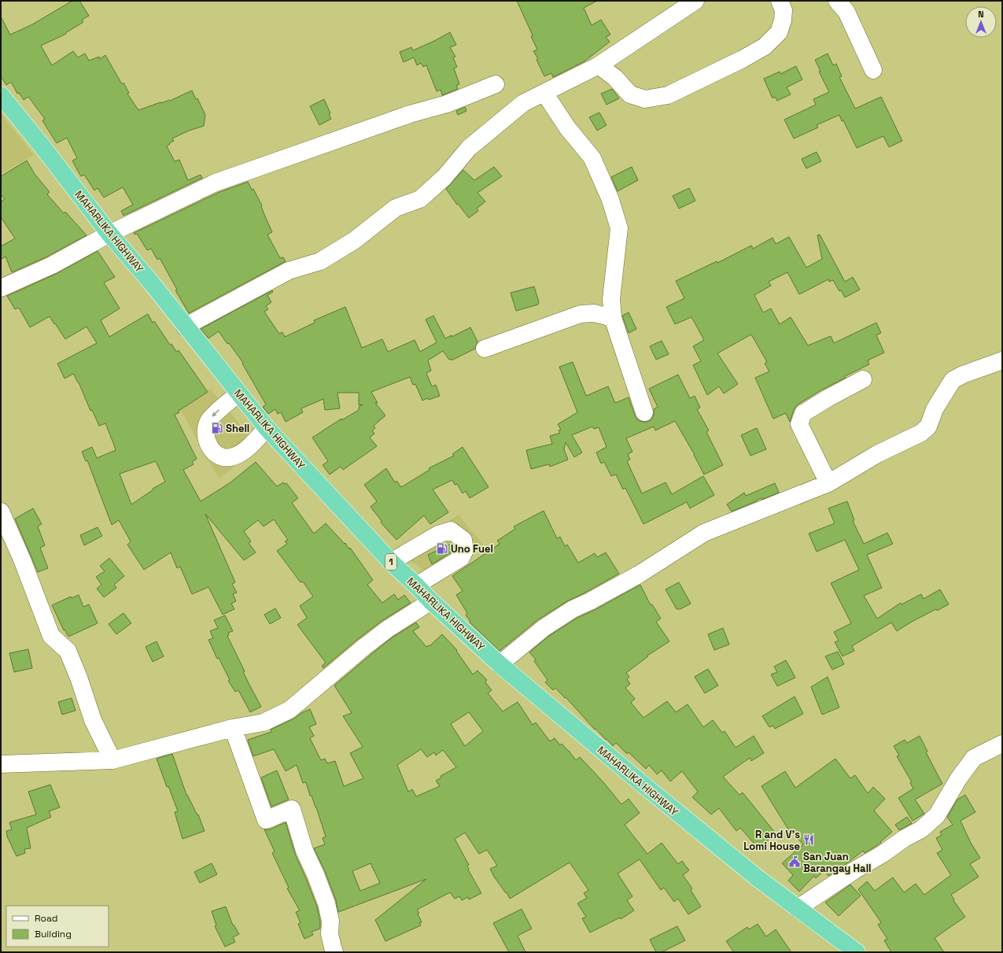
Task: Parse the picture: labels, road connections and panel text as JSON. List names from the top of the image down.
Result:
{
  "streets": {
    "highway": ["MAHARLIKA HIGHWAY", "1"]
  },
  "places": {
    "fuel station": ["Shell", "Uno Fuel"],
    "restaurant": ["R and V's Lomi House"],
    "public building": ["San Juan Barangay Hall"]
  },
  "legend": ["Road", "Building"],
  "north": "top"
}
